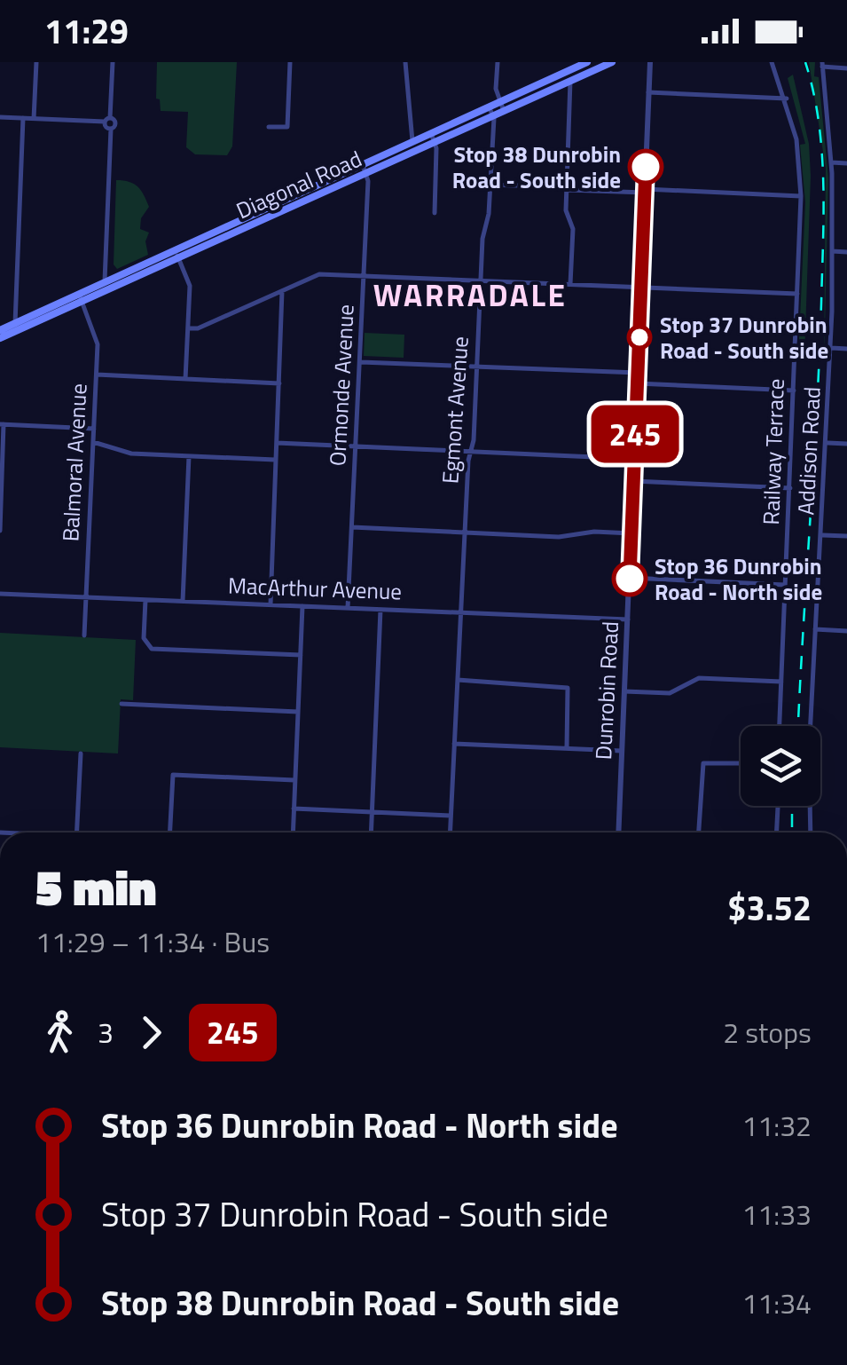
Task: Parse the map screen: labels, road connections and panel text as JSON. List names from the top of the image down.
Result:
{
  "streets": {
    "main road": ["Diagonal Road"],
    "street": [
      "Ormonde Avenue",
      "Egmont Avenue",
      "Addison Road",
      "Railway Terrace",
      "Balmoral Avenue",
      "MacArthur Avenue",
      "Dunrobin Road"
    ]
  },
  "crossings": [
    ["Diagonal Road", "Ormonde Avenue"],
    ["Diagonal Road", "Egmont Avenue"],
    ["Diagonal Road", "Balmoral Avenue"],
    ["Ormonde Avenue", "MacArthur Avenue"],
    ["Egmont Avenue", "MacArthur Avenue"],
    ["Balmoral Avenue", "MacArthur Avenue"],
    ["MacArthur Avenue", "Dunrobin Road"]
  ],
  "districts": ["WARRADALE"],
  "places": ["Stop 38 Dunrobin Road - South side", "Stop 37 Dunrobin Road - South side", "Stop 36 Dunrobin Road - North side"],
  "lines": ["bus line 245"],
  "page": {
    "status": "11:29",
    "on_map": "245",
    "heading": ["5 min", "11:29 – 11:34 · Bus", "$3.52"],
    "legs": ["3", "245", "2 stops"],
    "list": [
      {
        "name": "Stop 36 Dunrobin Road - North side",
        "value": "11:32"
      },
      {
        "name": "Stop 37 Dunrobin Road - South side",
        "value": "11:33"
      },
      {
        "name": "Stop 38 Dunrobin Road - South side",
        "value": "11:34"
      }
    ]
  }
}
